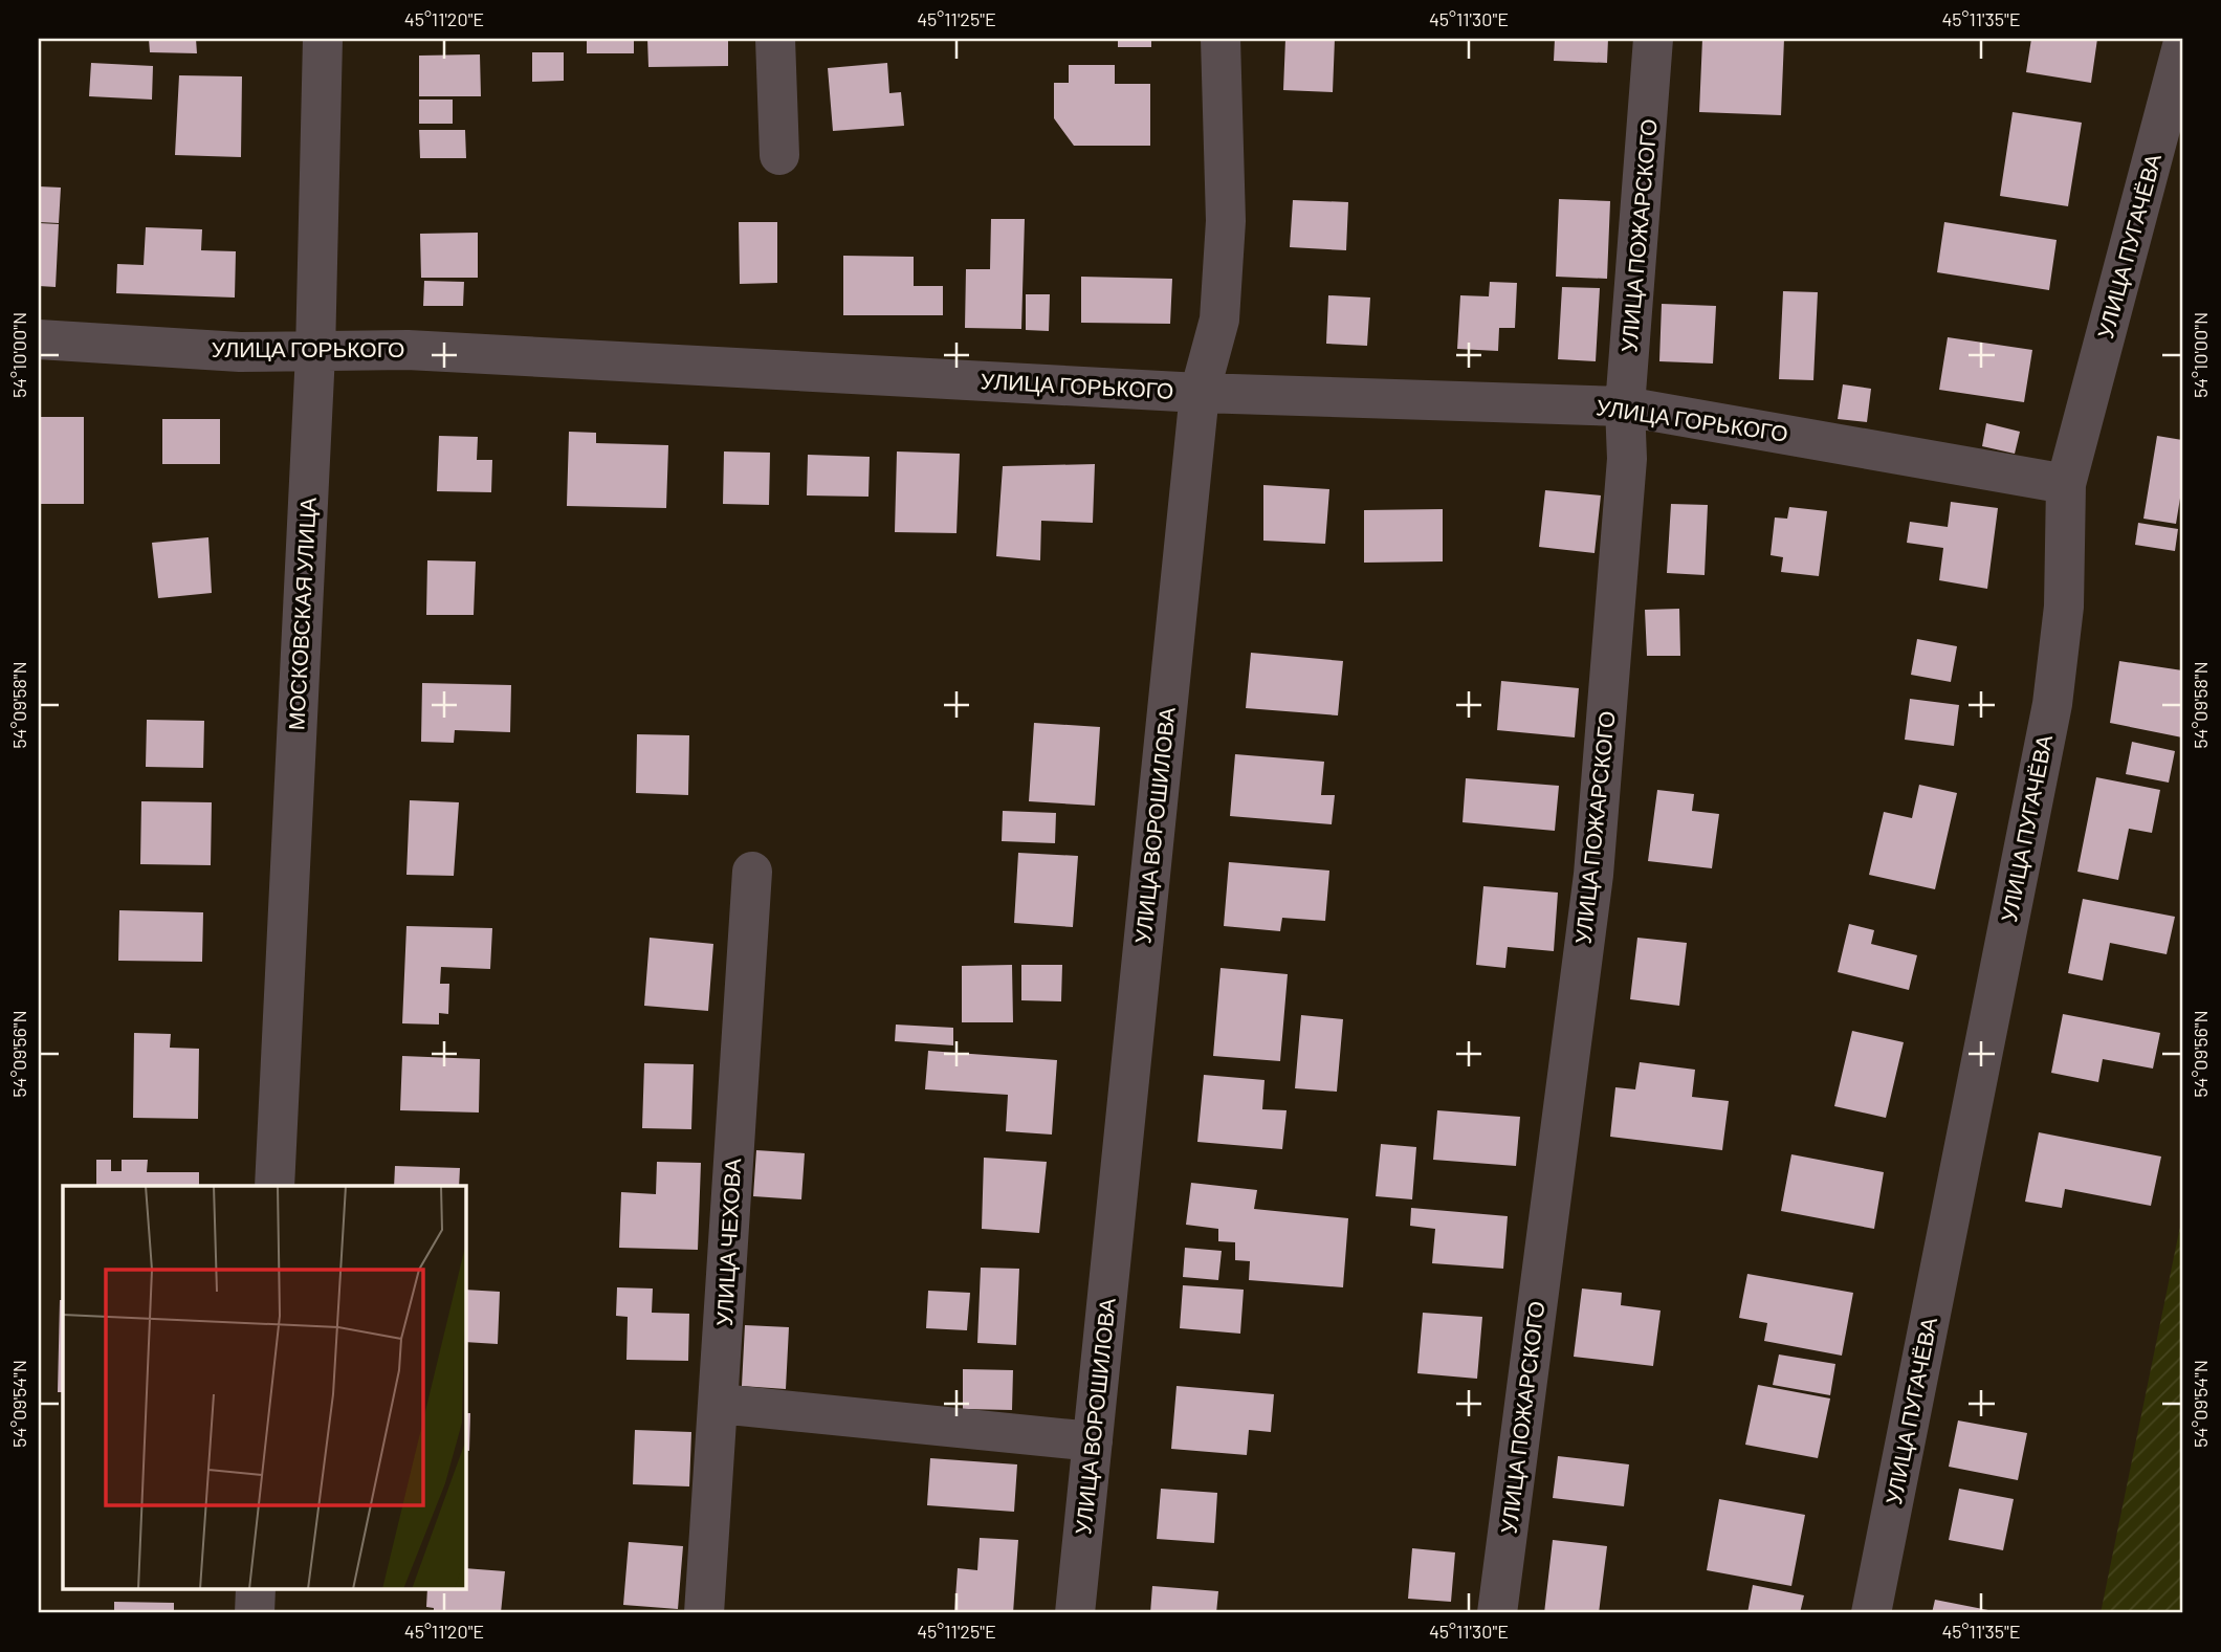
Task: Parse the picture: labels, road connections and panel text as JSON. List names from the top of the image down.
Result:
{
  "streets": {
    "street": [
      "УЛИЦА ПОЖАРСКОГО",
      "УЛИЦА ПУГАЧЁВА",
      "УЛИЦА ГОРЬКОГО",
      "МОСКОВСКАЯ УЛИЦА",
      "УЛИЦА ВОРОШИЛОВА",
      "УЛИЦА ЧЕХОВА"
    ]
  },
  "crossings": [
    ["УЛИЦА ПОЖАРСКОГО", "УЛИЦА ГОРЬКОГО"],
    ["УЛИЦА ПУГАЧЁВА", "УЛИЦА ГОРЬКОГО"],
    ["УЛИЦА ГОРЬКОГО", "МОСКОВСКАЯ УЛИЦА"],
    ["УЛИЦА ГОРЬКОГО", "УЛИЦА ВОРОШИЛОВА"]
  ],
  "coordinates": [
    "45°11'20\"E",
    "45°11'25\"E",
    "45°11'30\"E",
    "45°11'35\"E",
    "54°10'00\"N",
    "54°09'58\"N",
    "54°09'56\"N",
    "54°09'54\"N"
  ]
}
